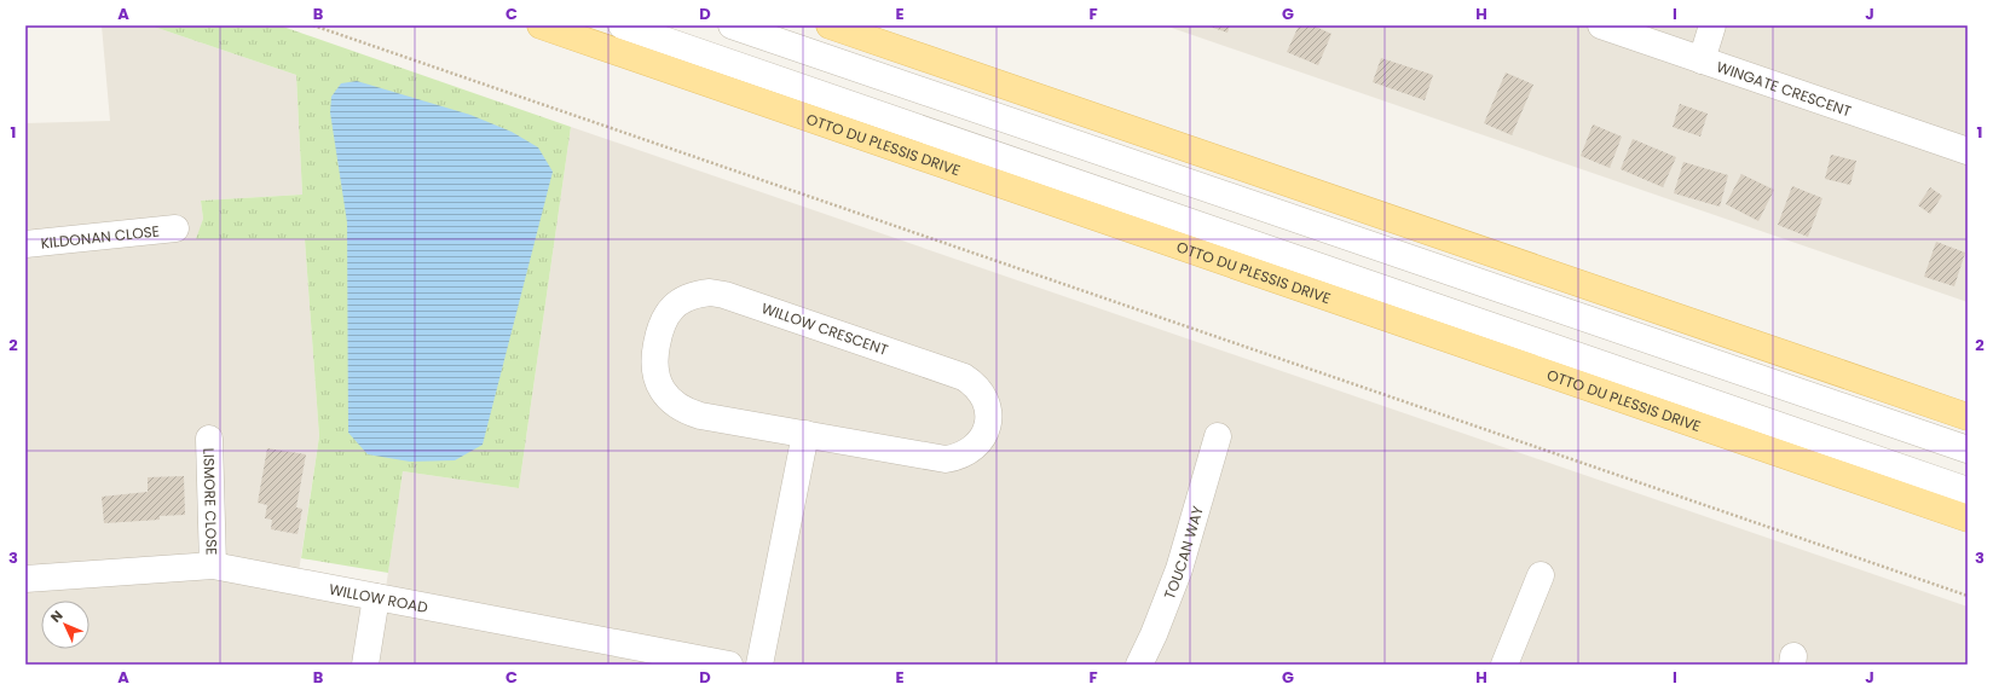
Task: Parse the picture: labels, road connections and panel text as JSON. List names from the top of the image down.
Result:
{
  "streets": {
    "main road": ["OTTO DU PLESSIS DRIVE"],
    "street": [
      "WINGATE CRESCENT",
      "KILDONAN CLOSE",
      "WILLOW CRESCENT",
      "LISMORE CLOSE",
      "TOUCAN WAY",
      "WILLOW ROAD"
    ]
  },
  "crossings": [
    ["LISMORE CLOSE", "WILLOW ROAD"]
  ],
  "north": "top left",
  "grid": {
    "columns": [
      "A",
      "B",
      "C",
      "D",
      "E",
      "F",
      "G",
      "H",
      "I",
      "J"
    ],
    "rows": ["1", "2", "3"]
  }
}
